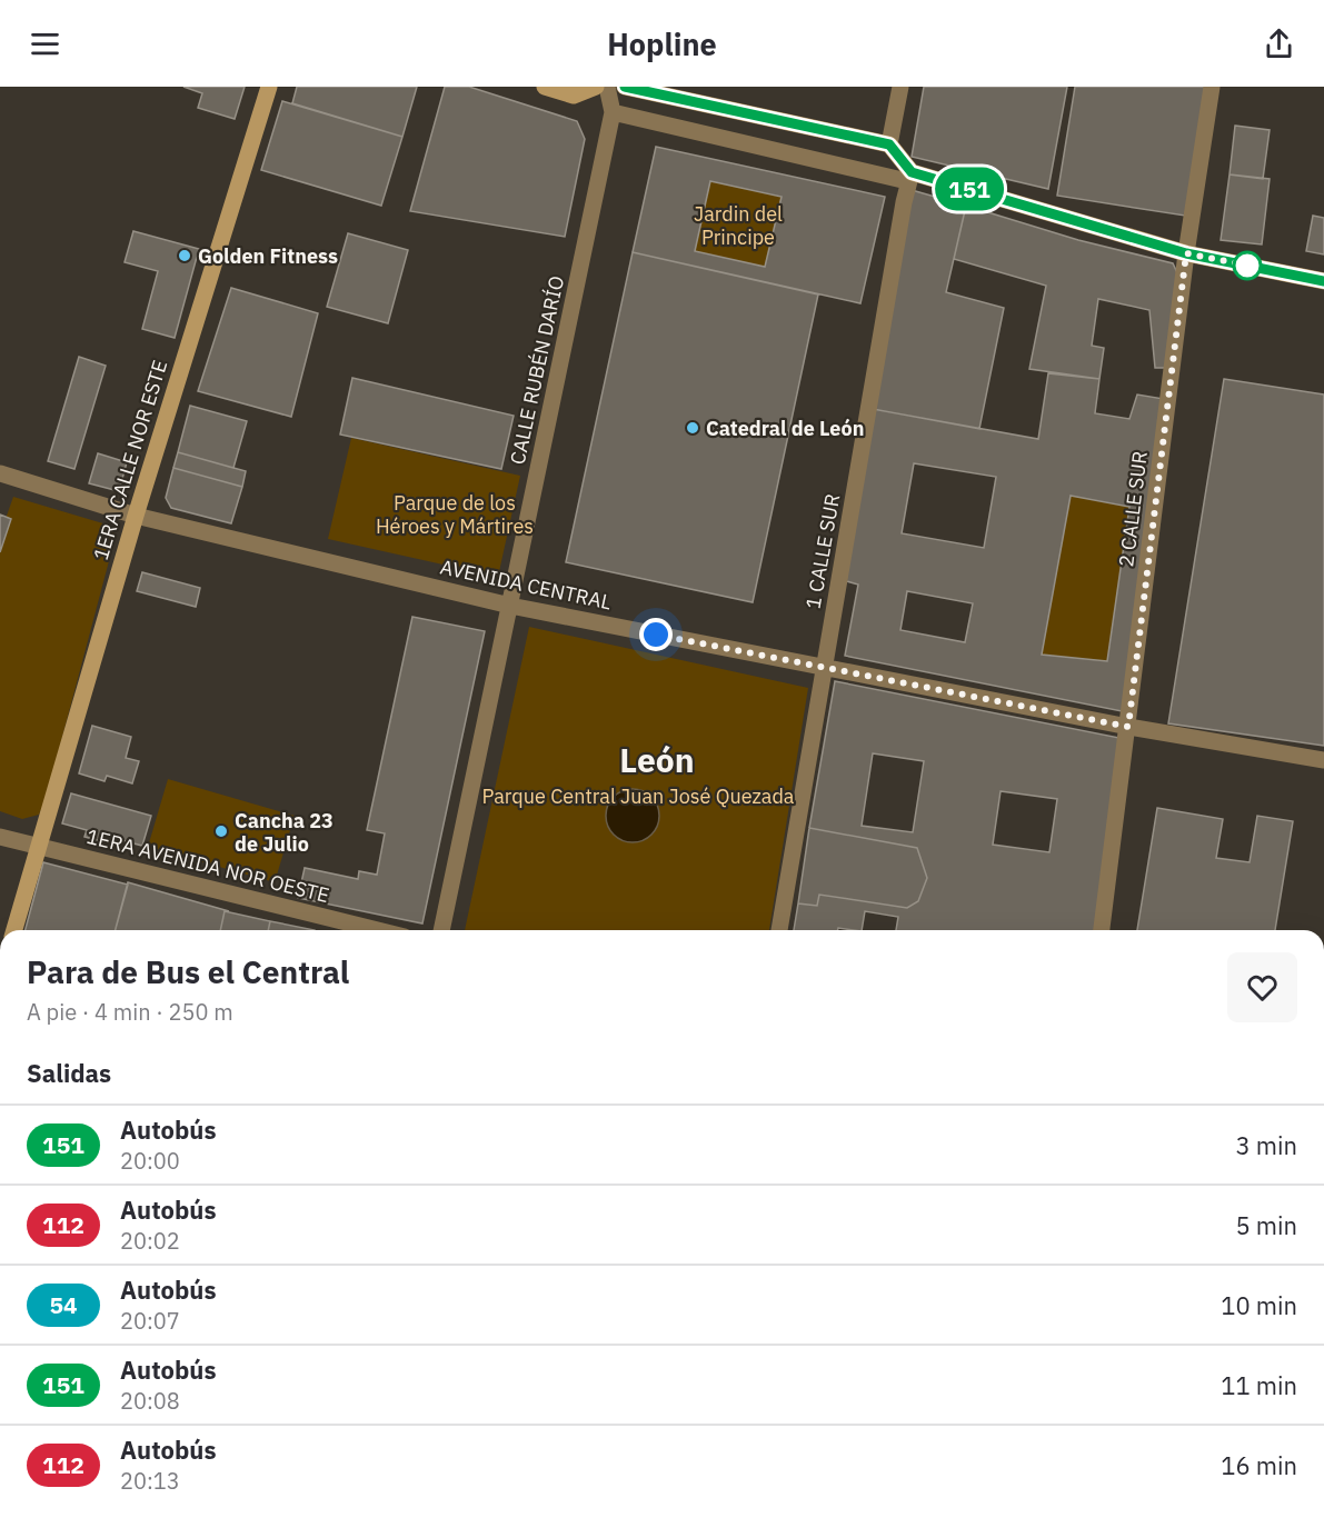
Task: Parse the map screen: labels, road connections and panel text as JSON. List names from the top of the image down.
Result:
{
  "streets": {
    "street": [
      "CALLE RUBÉN DARÍO",
      "1ERA CALLE NOR ESTE",
      "2 CALLE SUR",
      "1 CALLE SUR",
      "AVENIDA CENTRAL",
      "1ERA AVENIDA NOR OESTE"
    ]
  },
  "crossings": [
    ["CALLE RUBÉN DARÍO", "AVENIDA CENTRAL"],
    ["1ERA CALLE NOR ESTE", "AVENIDA CENTRAL"],
    ["1ERA CALLE NOR ESTE", "1ERA AVENIDA NOR OESTE"],
    ["2 CALLE SUR", "AVENIDA CENTRAL"],
    ["1 CALLE SUR", "AVENIDA CENTRAL"]
  ],
  "districts": ["León"],
  "parks": ["Jardin del Principe", "Parque de los Héroes y Mártires", "Parque Central Juan José Quezada"],
  "places": ["Golden Fitness", "Catedral de León", "Cancha 23 de Julio"],
  "lines": ["bus line 151"],
  "page": {
    "header": "Hopline",
    "on_map": "151",
    "heading": [
      ["Para de Bus el Central", "A pie · 4 min · 250 m"],
      "Salidas"
    ],
    "list": [
      {
        "mark": "151",
        "name": "Autobús",
        "note": "20:00",
        "value": "3 min"
      },
      {
        "mark": "112",
        "name": "Autobús",
        "note": "20:02",
        "value": "5 min"
      },
      {
        "mark": "54",
        "name": "Autobús",
        "note": "20:07",
        "value": "10 min"
      },
      {
        "mark": "151",
        "name": "Autobús",
        "note": "20:08",
        "value": "11 min"
      },
      {
        "mark": "112",
        "name": "Autobús",
        "note": "20:13",
        "value": "16 min"
      }
    ]
  }
}
